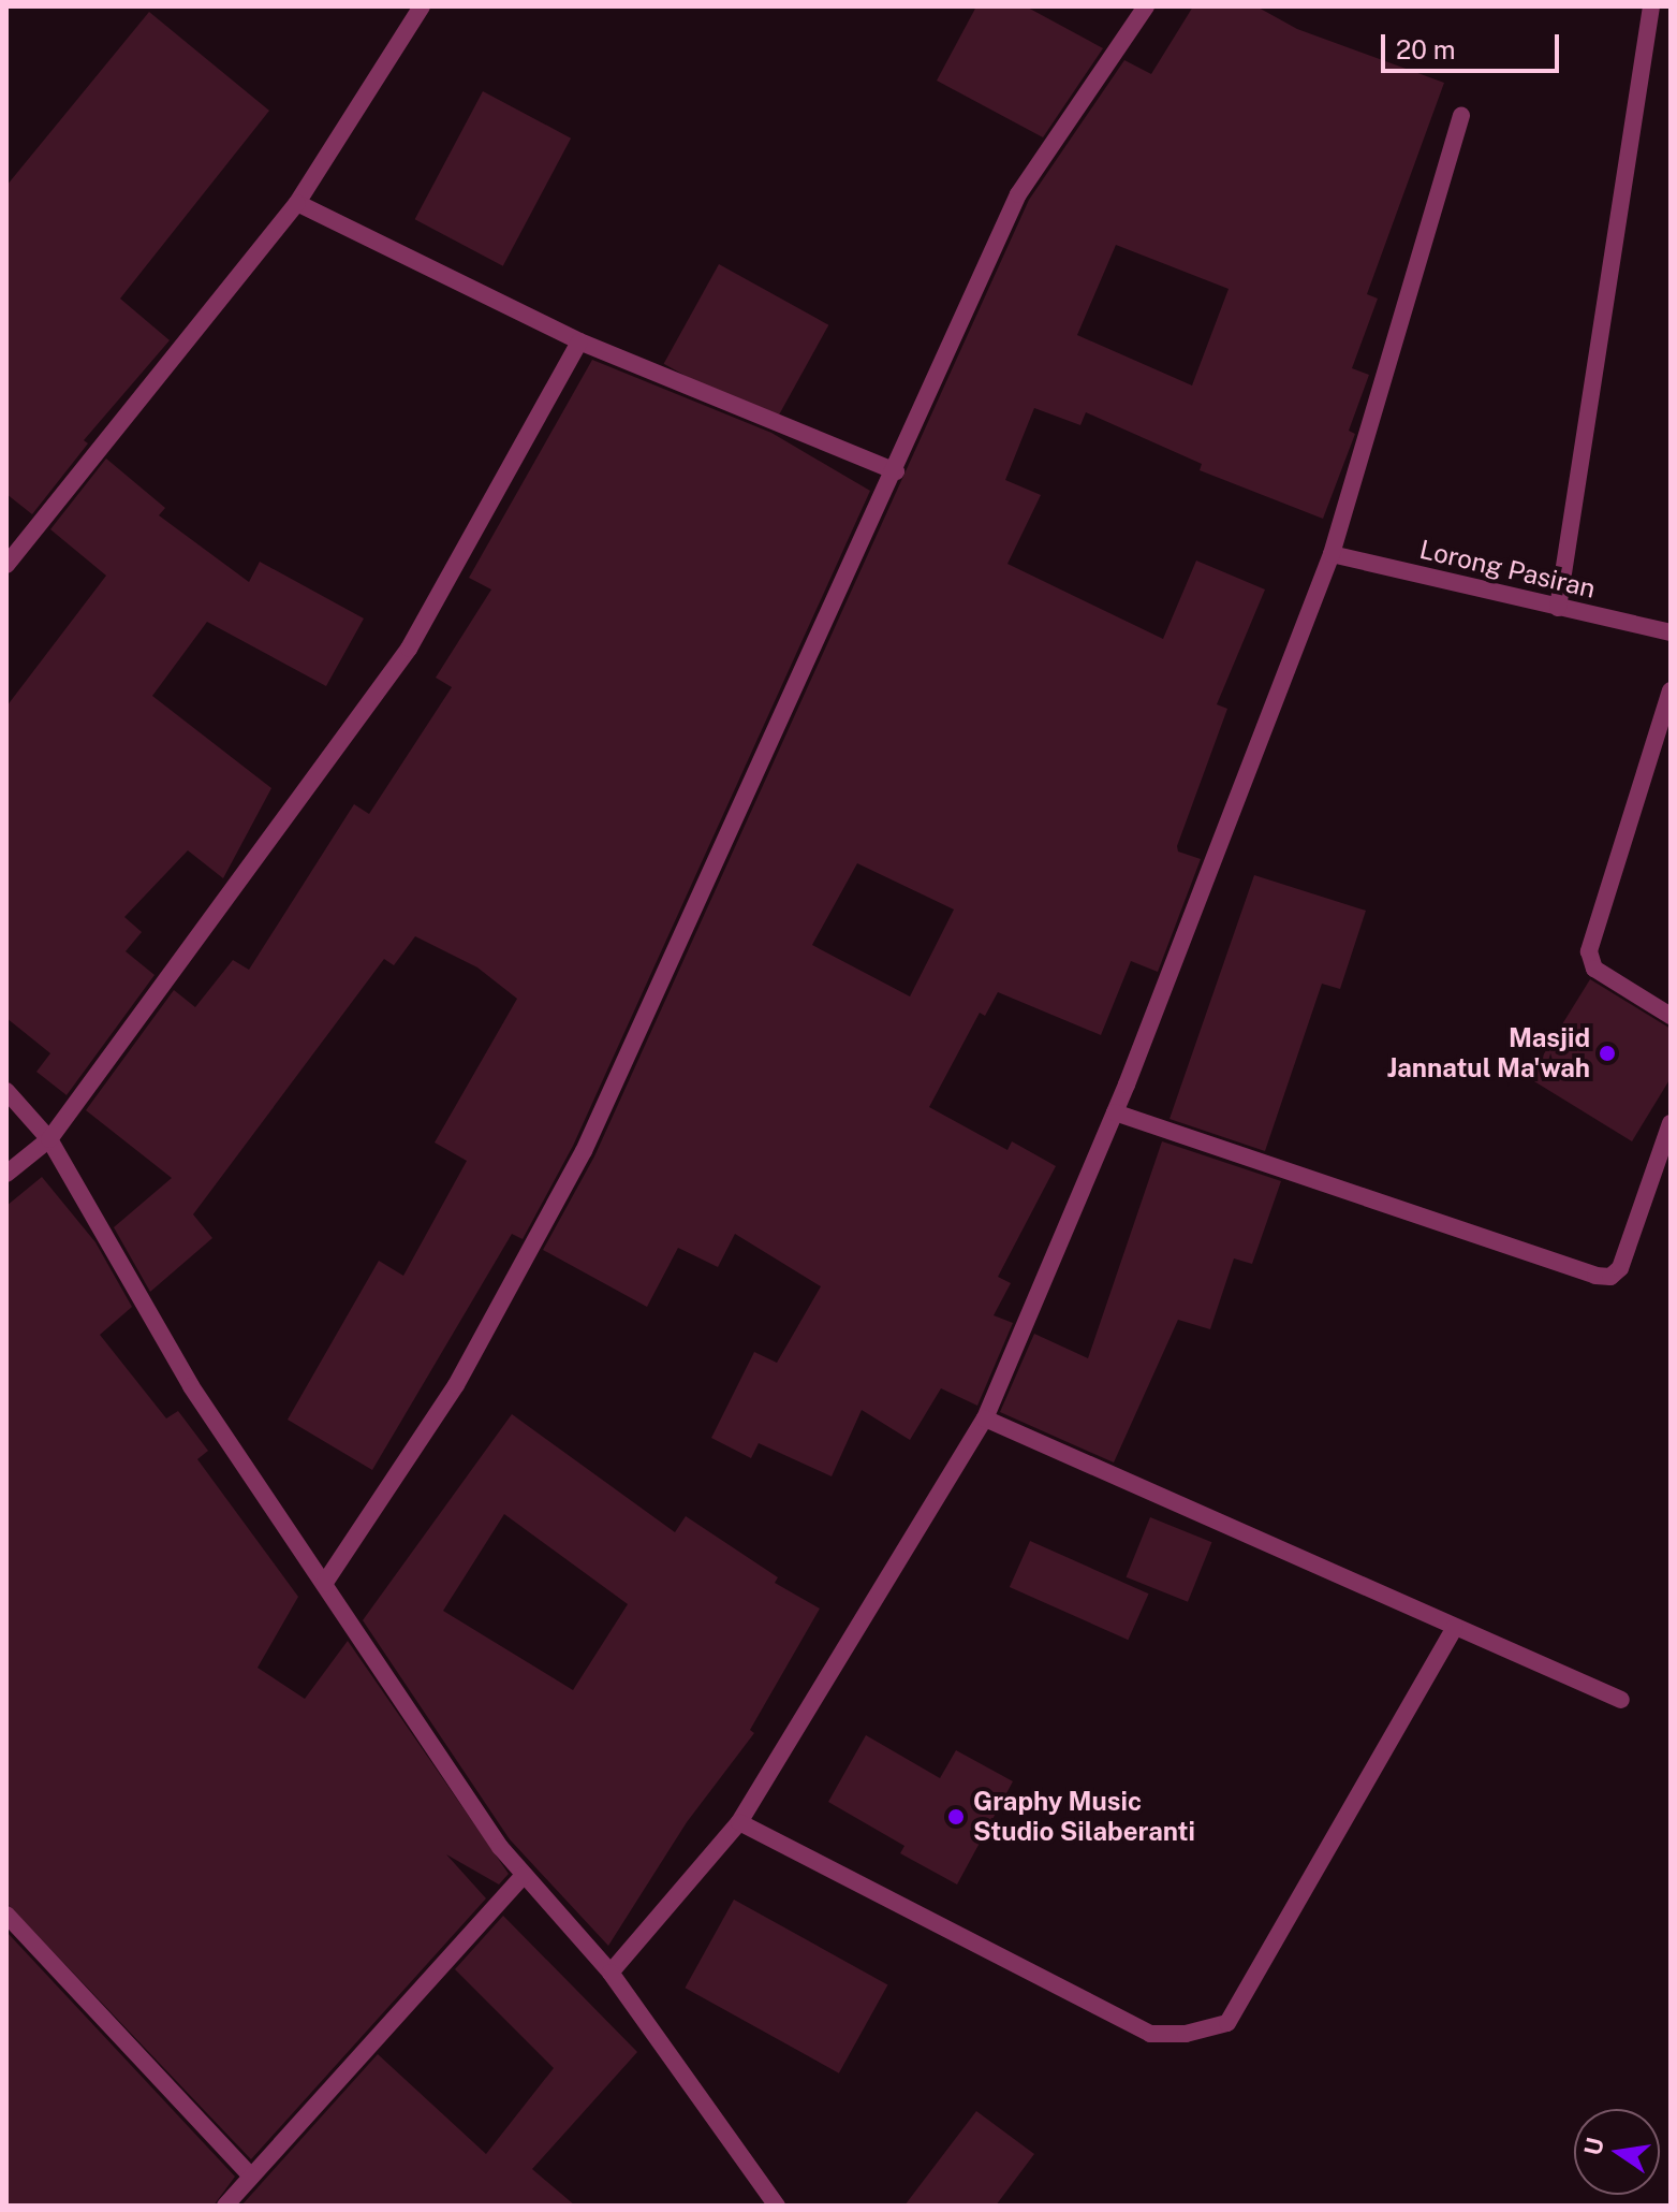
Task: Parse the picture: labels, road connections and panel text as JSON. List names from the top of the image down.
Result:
{
  "streets": {
    "street": ["Lorong Pasiran"]
  },
  "places": ["Masjid Jannatul Ma'wah", "Graphy Music Studio Silaberanti"],
  "scale_bar": "20 m",
  "north": "left"
}
